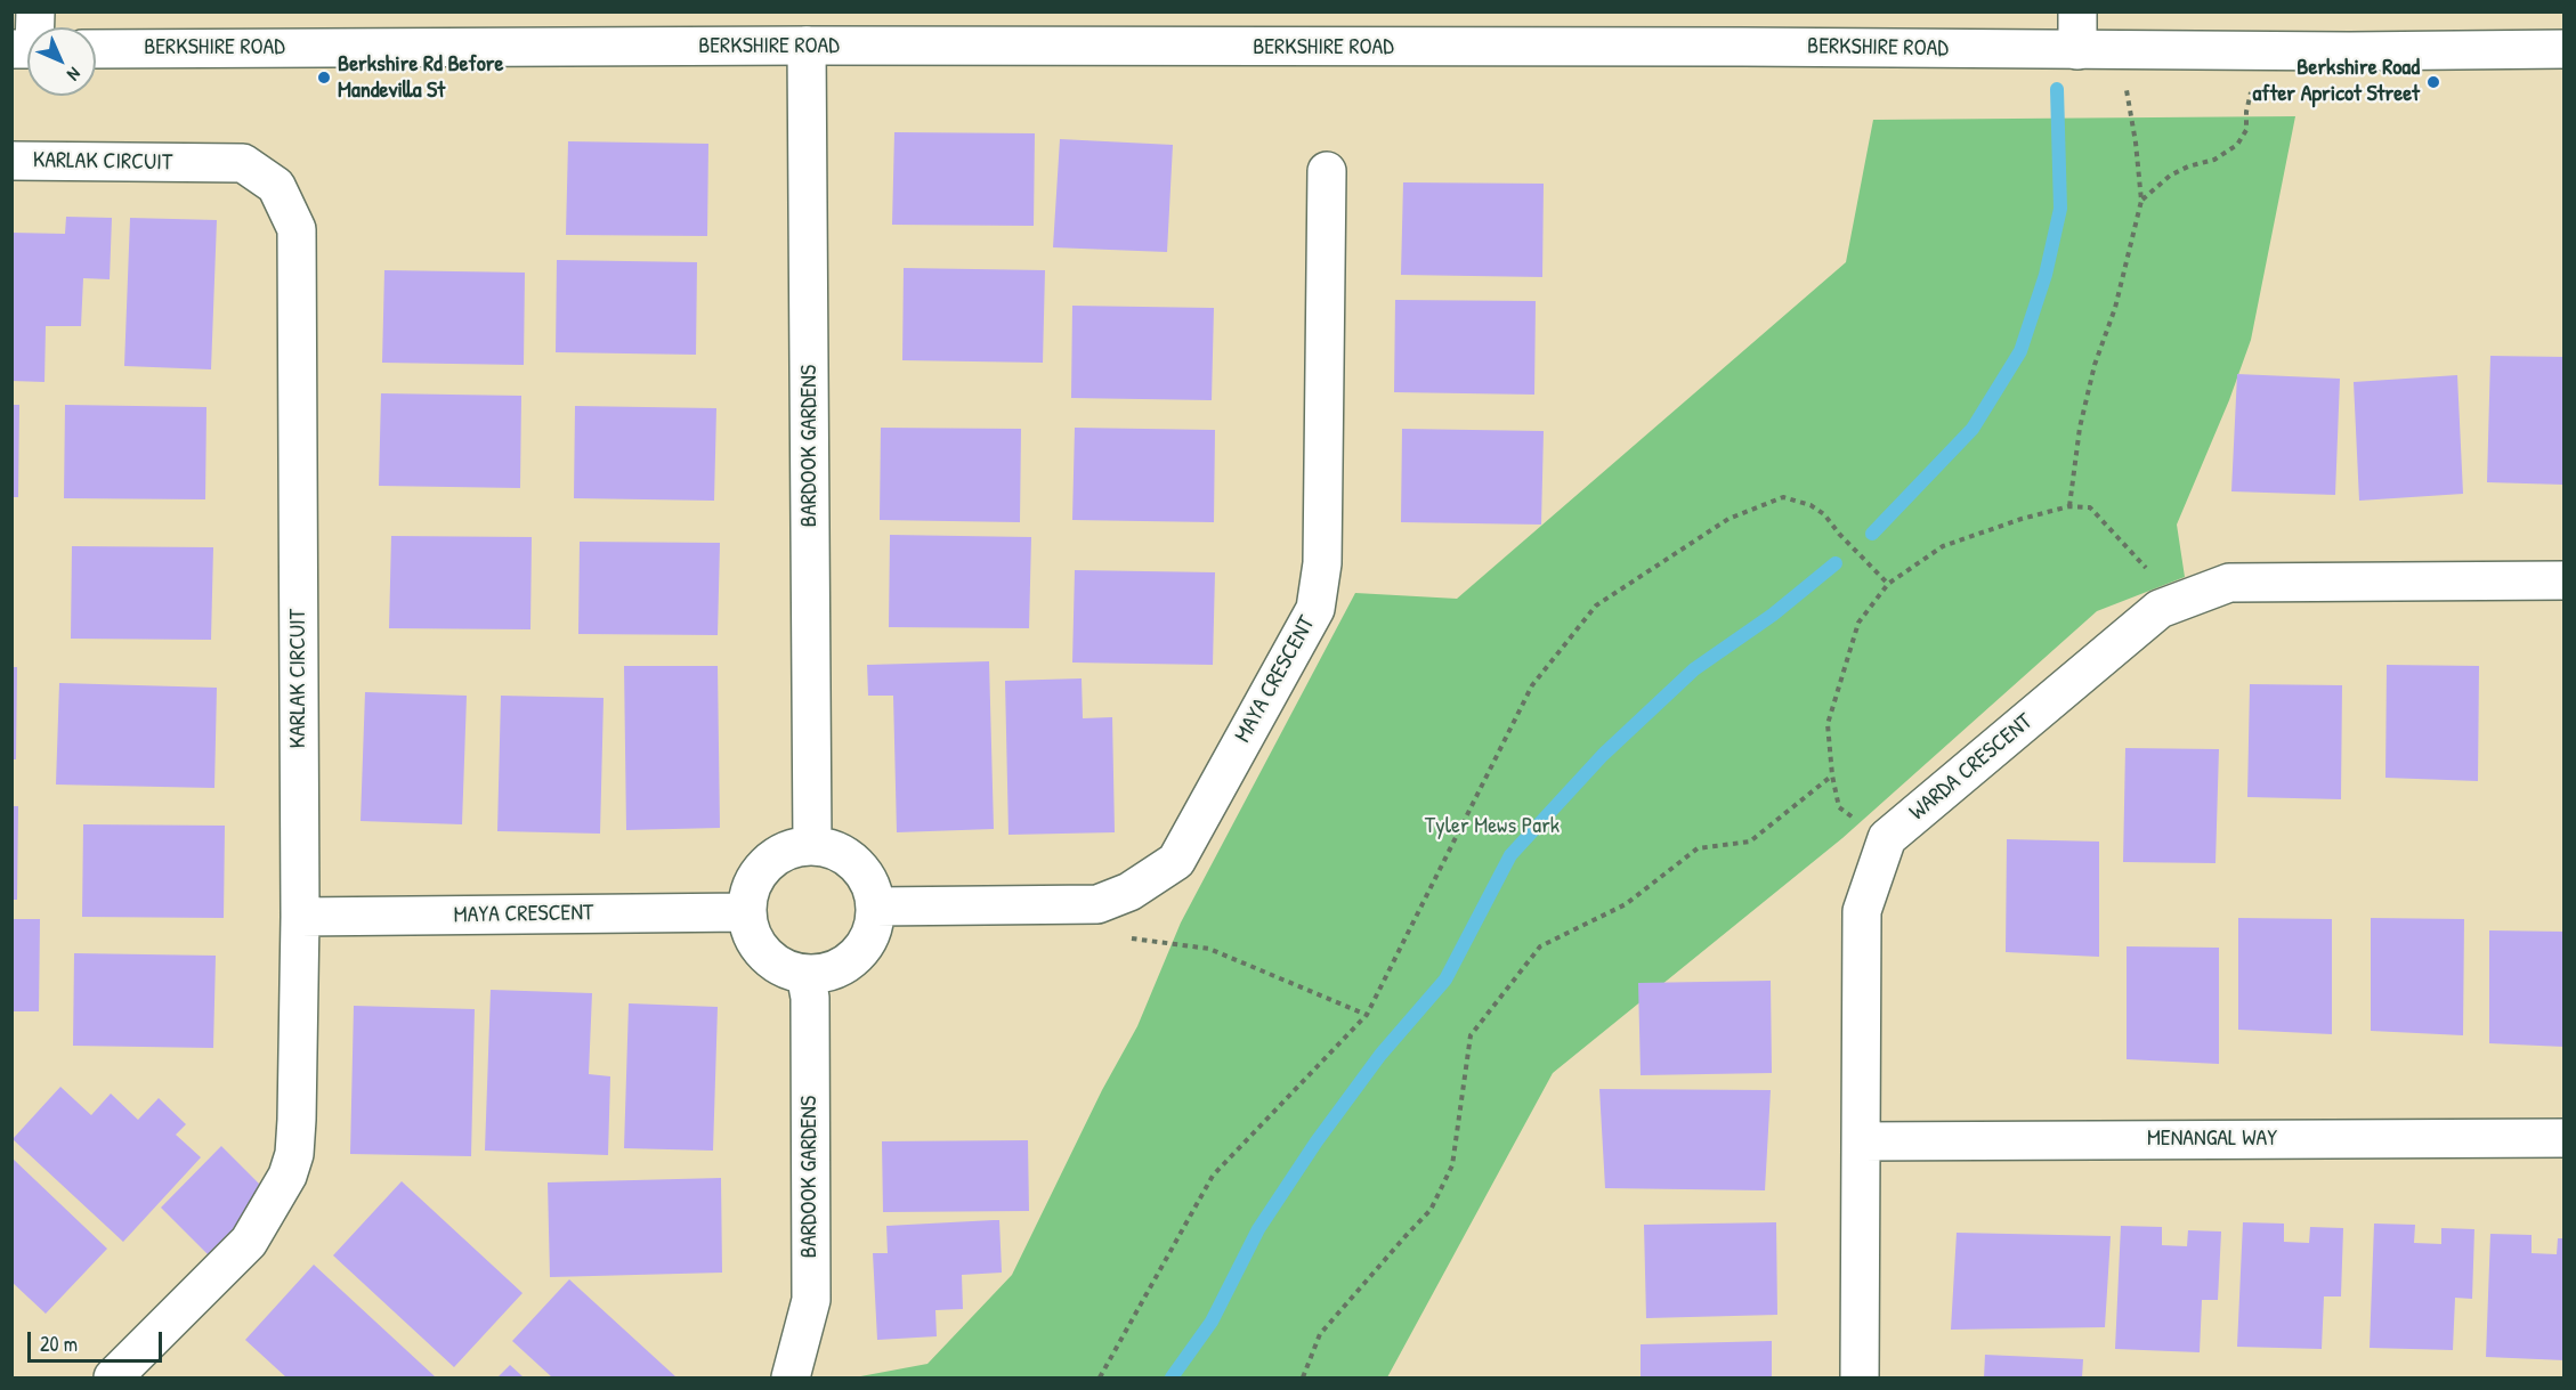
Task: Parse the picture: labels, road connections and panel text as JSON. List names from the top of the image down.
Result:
{
  "streets": {
    "street": [
      "BERKSHIRE ROAD",
      "KARLAK CIRCUIT",
      "BARDOOK GARDENS",
      "MAYA CRESCENT",
      "WARDA CRESCENT",
      "MENANGAL WAY"
    ]
  },
  "crossings": [
    ["BERKSHIRE ROAD", "BARDOOK GARDENS"],
    ["KARLAK CIRCUIT", "MAYA CRESCENT"],
    ["BARDOOK GARDENS", "MAYA CRESCENT"]
  ],
  "parks": ["Tyler Mews Park"],
  "places": ["Berkshire Rd Before Mandevilla St", "Berkshire Road after Apricot Street"],
  "scale_bar": "20 m",
  "north": "bottom right"
}
